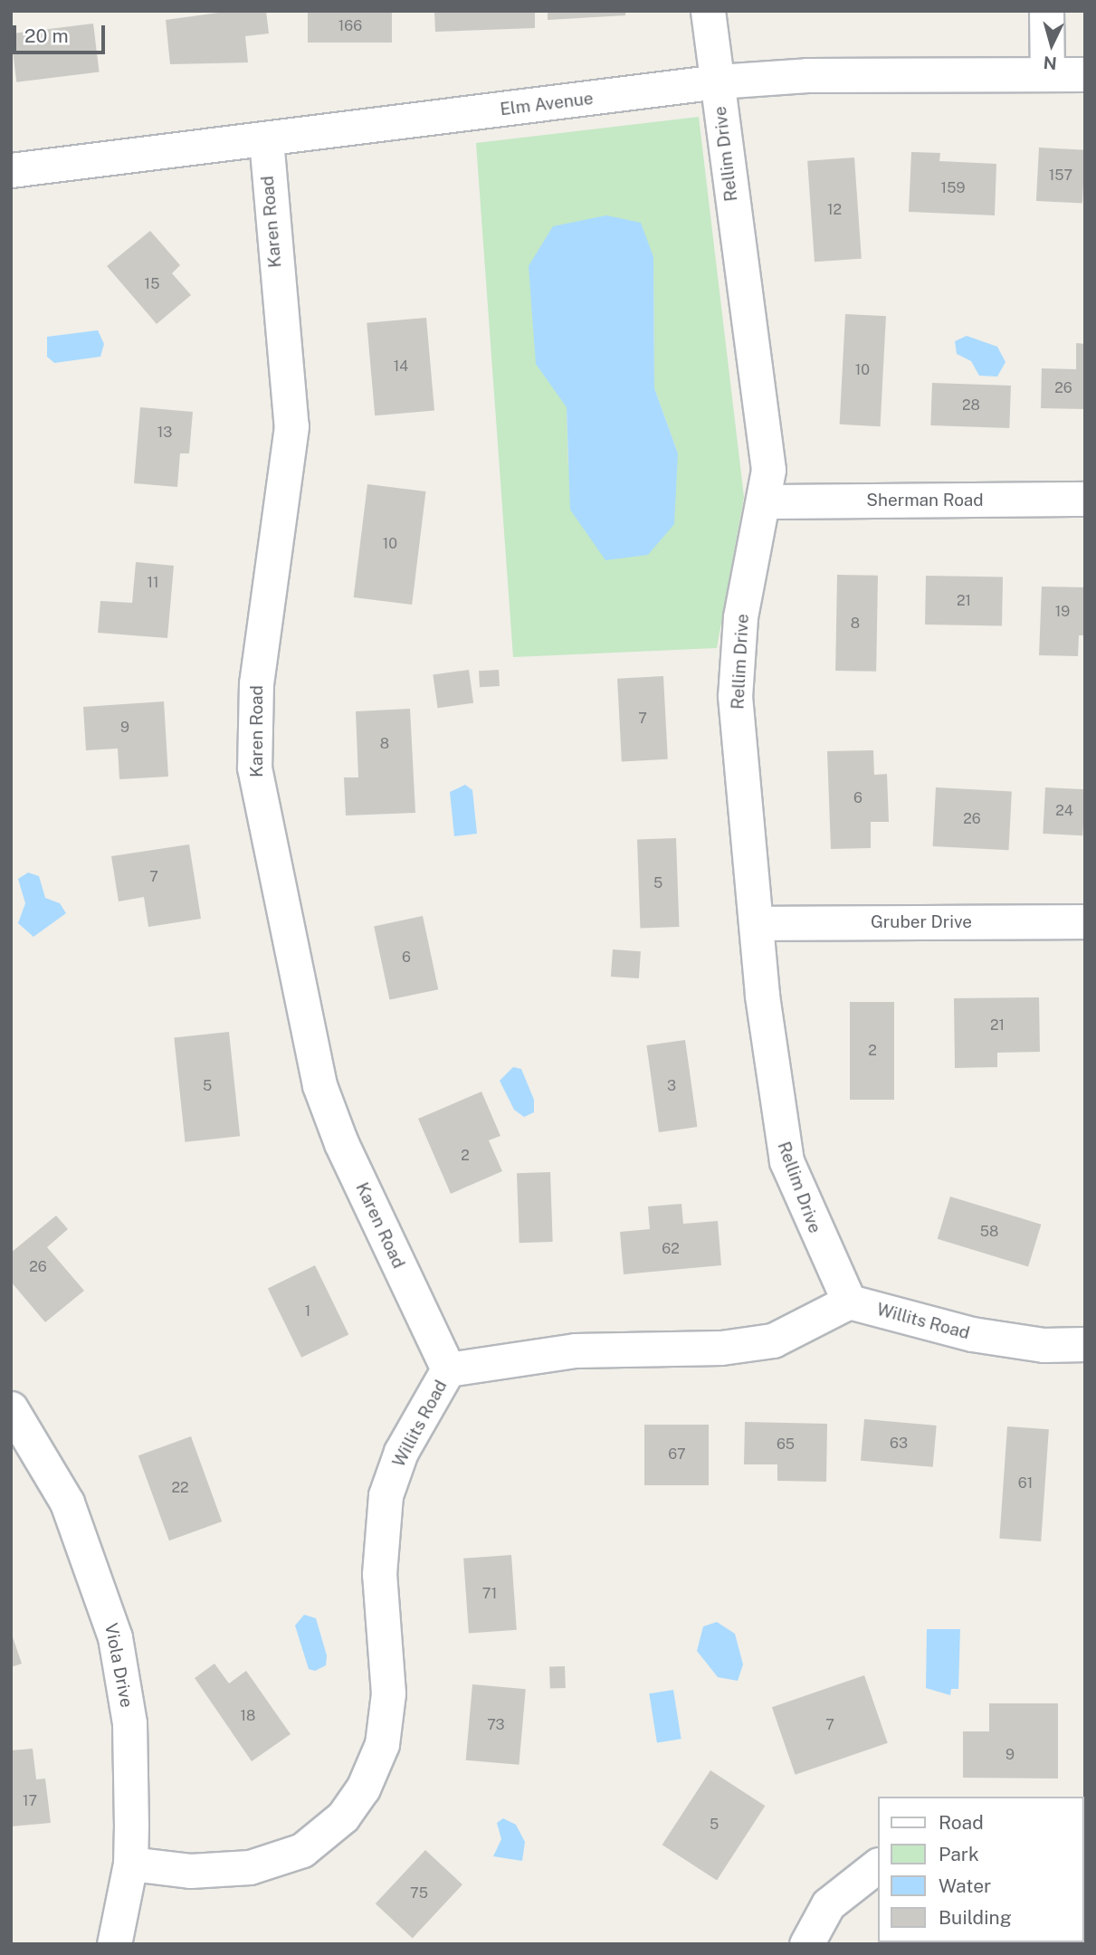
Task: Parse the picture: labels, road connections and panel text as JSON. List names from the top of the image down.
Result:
{
  "streets": {
    "street": [
      "Elm Avenue",
      "Rellim Drive",
      "Karen Road",
      "Sherman Road",
      "Gruber Drive",
      "Willits Road",
      "Viola Drive"
    ]
  },
  "crossings": [
    ["Elm Avenue", "Rellim Drive"],
    ["Elm Avenue", "Karen Road"],
    ["Rellim Drive", "Sherman Road"],
    ["Rellim Drive", "Gruber Drive"],
    ["Rellim Drive", "Willits Road"],
    ["Karen Road", "Willits Road"],
    ["Willits Road", "Viola Drive"]
  ],
  "house_numbers": [
    "166",
    "157",
    "159",
    "12",
    "15",
    "14",
    "10",
    "26",
    "28",
    "13",
    "10",
    "11",
    "21",
    "19",
    "8",
    "7",
    "9",
    "8",
    "6",
    "24",
    "26",
    "7",
    "5",
    "6",
    "21",
    "2",
    "5",
    "3",
    "2",
    "58",
    "62",
    "26",
    "1",
    "63",
    "65",
    "67",
    "61",
    "22",
    "71",
    "18",
    "73",
    "7",
    "9",
    "17",
    "5",
    "75"
  ],
  "legend": [
    "Road",
    "Park",
    "Water",
    "Building"
  ],
  "scale_bar": "20 m",
  "north": "bottom"
}
